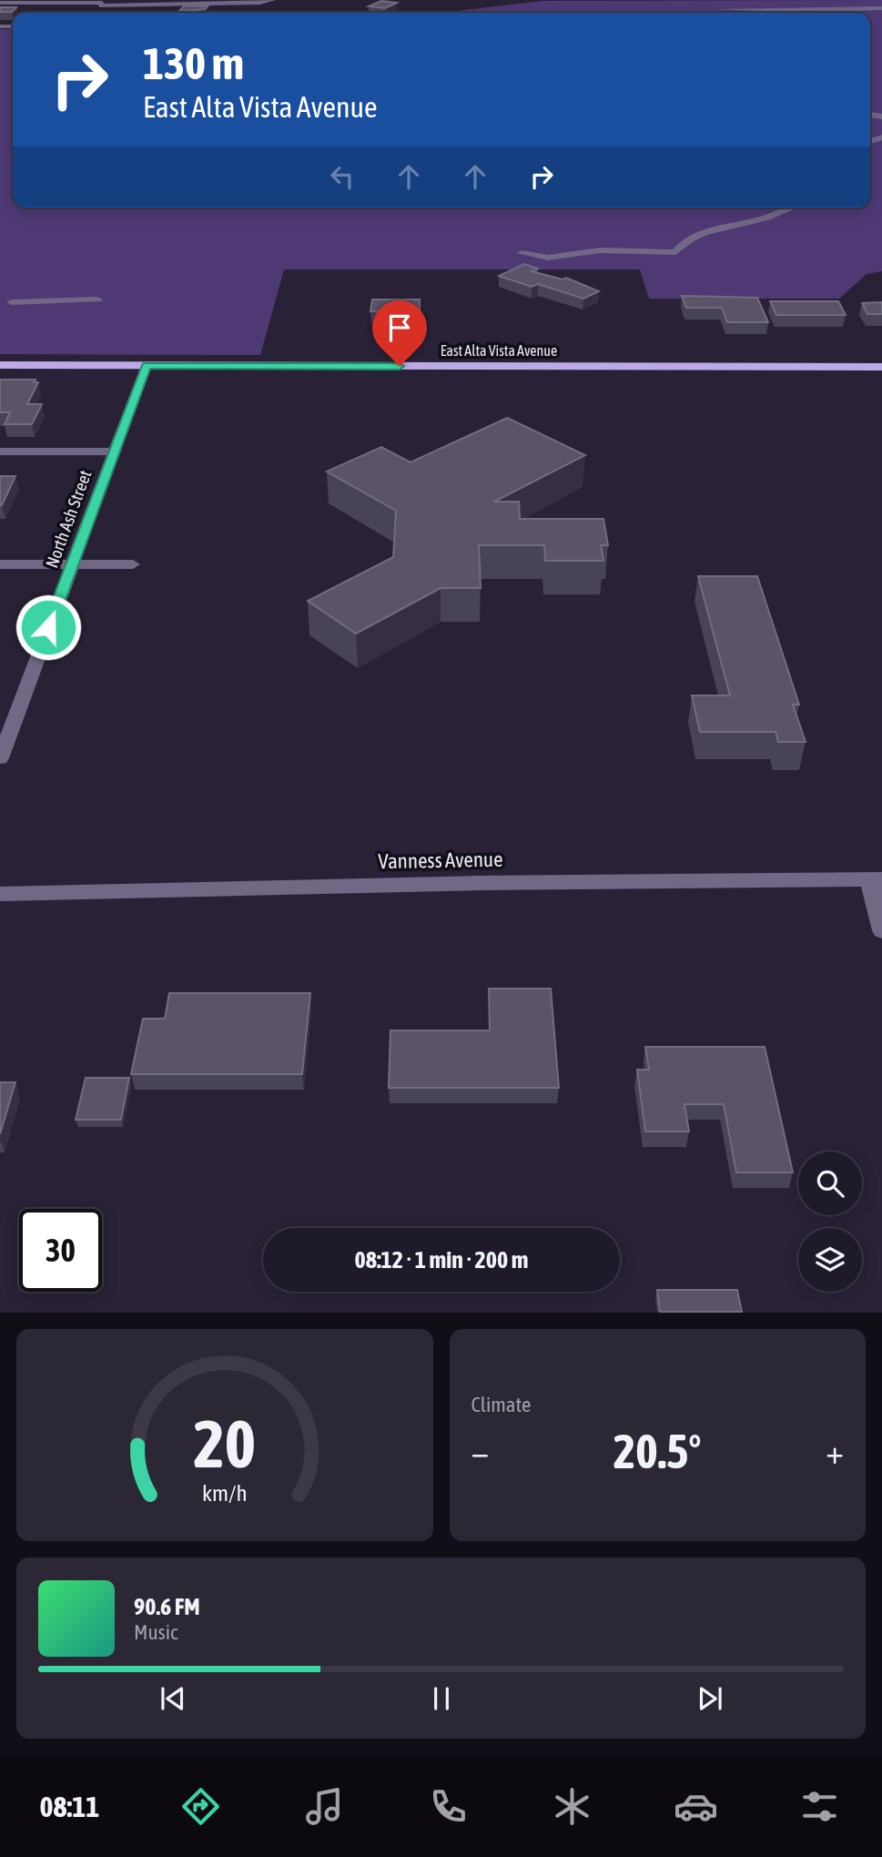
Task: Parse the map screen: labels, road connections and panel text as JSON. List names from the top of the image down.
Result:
{
  "streets": {
    "main road": ["East Alta Vista Avenue"],
    "street": ["North Ash Street", "Vanness Avenue"]
  },
  "crossings": [
    ["East Alta Vista Avenue", "North Ash Street"]
  ],
  "page": {
    "turn": ["130 m", "East Alta Vista Avenue"],
    "limit": "30",
    "trip": "08:12 · 1 min · 200 m",
    "tile": "Climate",
    "heat": ["−", "20.5°", "+"],
    "song": ["90.6 FM", "Music"],
    "tabs": "08:11",
    "gauge": ["20", "km/h"]
  }
}
